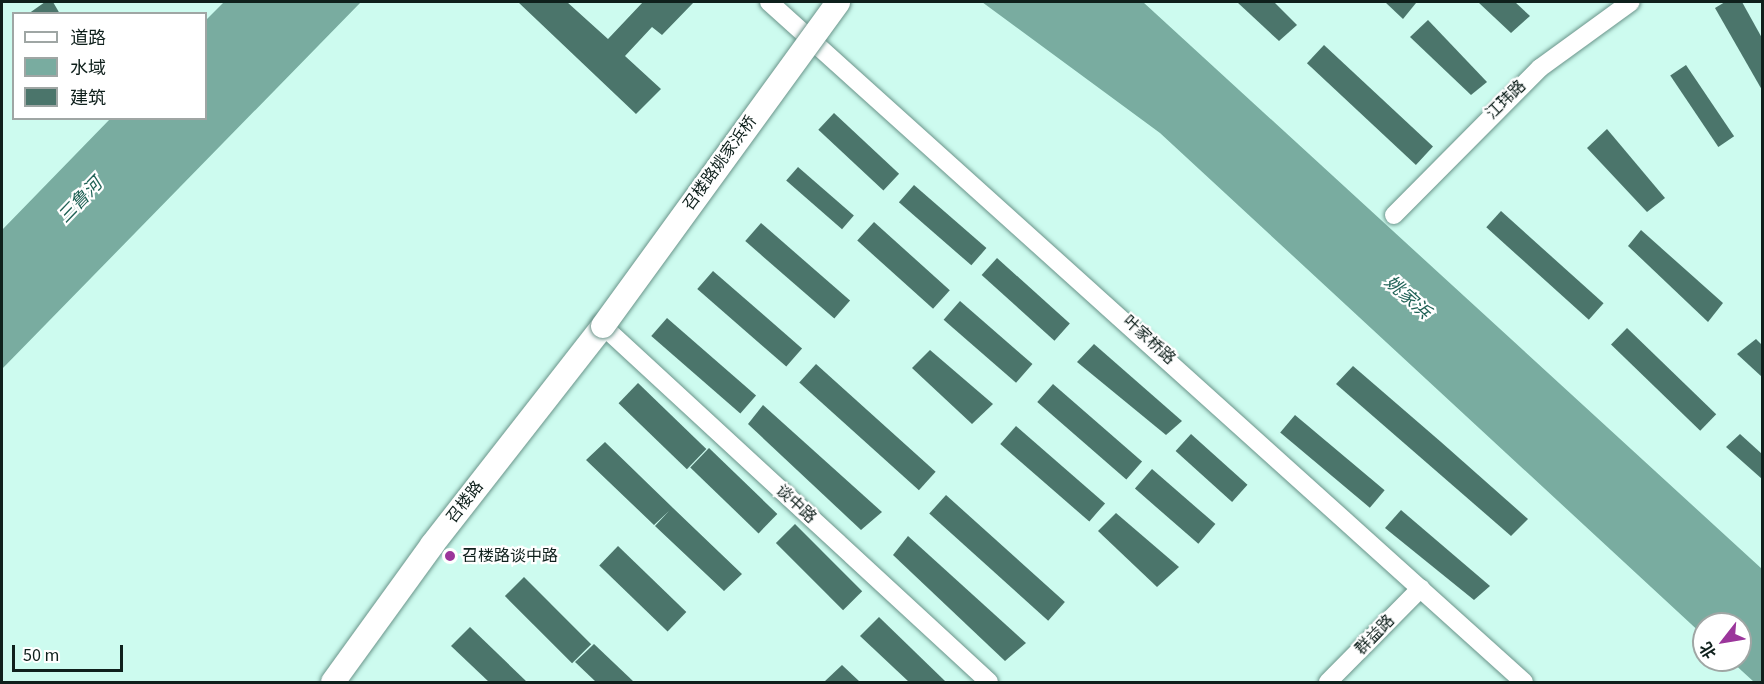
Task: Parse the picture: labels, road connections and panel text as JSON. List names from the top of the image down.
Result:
{
  "streets": {
    "street": [
      "江玮路",
      "召楼路姚家浜桥",
      "叶家桥路",
      "召楼路",
      "谈中路",
      "群益路"
    ]
  },
  "crossings": [
    ["召楼路姚家浜桥", "召楼路"],
    ["召楼路姚家浜桥", "谈中路"],
    ["叶家桥路", "群益路"],
    ["召楼路", "谈中路"]
  ],
  "water": ["三鲁河", "姚家浜"],
  "places": ["召楼路谈中路"],
  "legend": ["道路", "水域", "建筑"],
  "scale_bar": "50 m",
  "north": "bottom left"
}
